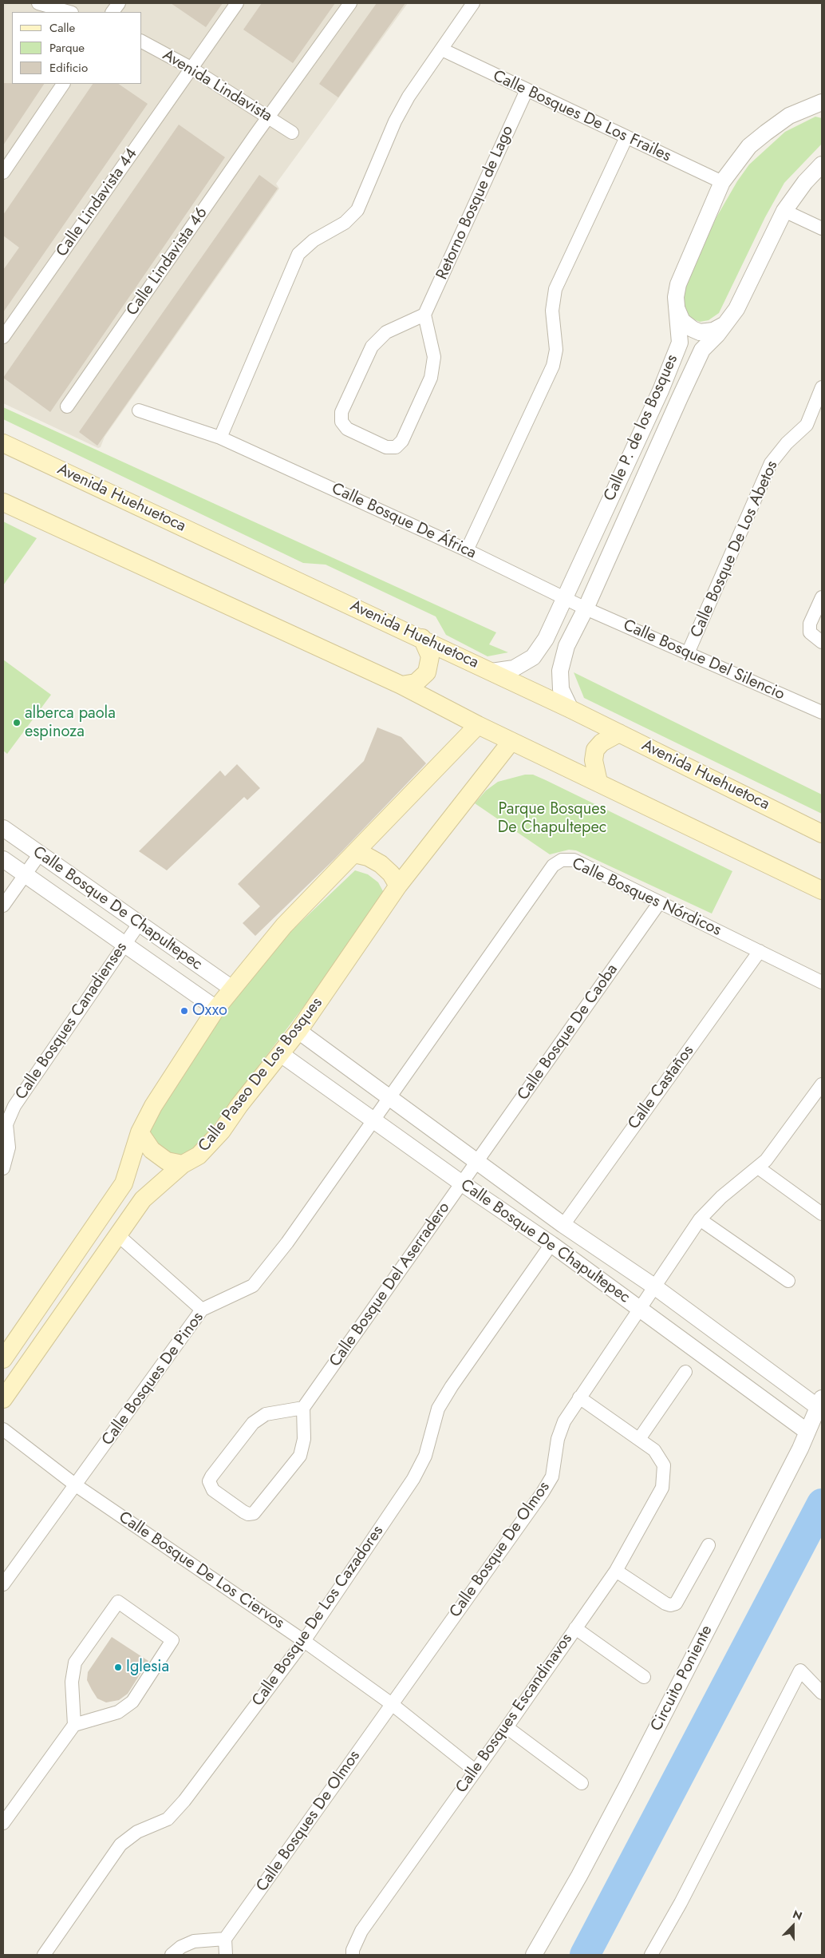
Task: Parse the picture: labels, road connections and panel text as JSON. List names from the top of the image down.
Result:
{
  "streets": {
    "main road": ["Avenida Huehuetoca", "Calle Paseo De Los Bosques"],
    "street": [
      "Avenida Lindavista",
      "Calle Bosques De Los Frailes",
      "Calle Lindavista 44",
      "Retorno Bosque de Lago",
      "Calle Lindavista 46",
      "Calle P. de los Bosques",
      "Calle Bosque De África",
      "Calle Bosque De Los Abetos",
      "Calle Bosque Del Silencio",
      "Calle Bosques Nórdicos",
      "Calle Bosque De Chapultepec",
      "Calle Bosques Canadienses",
      "Calle Bosque De Caoba",
      "Calle Castaños",
      "Calle Bosque Del Aserradero",
      "Calle Bosques De Pinos",
      "Calle Bosque De Olmos",
      "Calle Bosque De Los Ciervos",
      "Calle Bosque De Los Cazadores",
      "Circuito Poniente",
      "Calle Bosques Escandinavos",
      "Calle Bosques De Olmos"
    ]
  },
  "crossings": [
    ["Avenida Lindavista", "Calle Lindavista 44"],
    ["Avenida Lindavista", "Calle Lindavista 46"],
    ["Calle Bosques De Los Frailes", "Retorno Bosque de Lago"],
    ["Calle Bosques De Los Frailes", "Calle P. de los Bosques"],
    ["Calle P. de los Bosques", "Avenida Huehuetoca"],
    ["Calle P. de los Bosques", "Calle Bosque De África"],
    ["Calle P. de los Bosques", "Calle Bosque Del Silencio"],
    ["Calle Bosque De África", "Calle Bosque Del Silencio"],
    ["Calle Bosque De Los Abetos", "Calle Bosque Del Silencio"],
    ["Calle Bosques Nórdicos", "Calle Bosque De Chapultepec"],
    ["Calle Bosques Nórdicos", "Calle Bosque De Caoba"],
    ["Calle Bosques Nórdicos", "Calle Castaños"],
    ["Calle Bosques Nórdicos", "Calle Bosques De Pinos"],
    ["Calle Bosque De Chapultepec", "Calle Bosques Canadienses"],
    ["Calle Bosque De Chapultepec", "Calle Bosque De Caoba"],
    ["Calle Bosque De Chapultepec", "Calle Paseo De Los Bosques"],
    ["Calle Bosque De Chapultepec", "Calle Castaños"],
    ["Calle Bosque De Chapultepec", "Calle Bosque Del Aserradero"],
    ["Calle Bosque De Chapultepec", "Calle Bosques De Pinos"],
    ["Calle Bosque De Chapultepec", "Calle Bosque De Olmos"],
    ["Calle Bosque De Chapultepec", "Calle Bosque De Los Cazadores"],
    ["Calle Bosque De Chapultepec", "Circuito Poniente"],
    ["Calle Bosque De Caoba", "Calle Bosque Del Aserradero"],
    ["Calle Bosques De Pinos", "Calle Bosque De Los Ciervos"],
    ["Calle Bosque De Olmos", "Calle Bosque De Los Ciervos"],
    ["Calle Bosque De Olmos", "Calle Bosques De Olmos"],
    ["Calle Bosque De Los Ciervos", "Calle Bosque De Los Cazadores"],
    ["Calle Bosque De Los Ciervos", "Calle Bosques Escandinavos"],
    ["Calle Bosque De Los Ciervos", "Calle Bosques De Olmos"]
  ],
  "parks": ["Parque Bosques De Chapultepec"],
  "places": ["alberca paola espinoza", "Oxxo", "Iglesia"],
  "legend": ["Calle", "Parque", "Edificio"],
  "north": "top"
}
